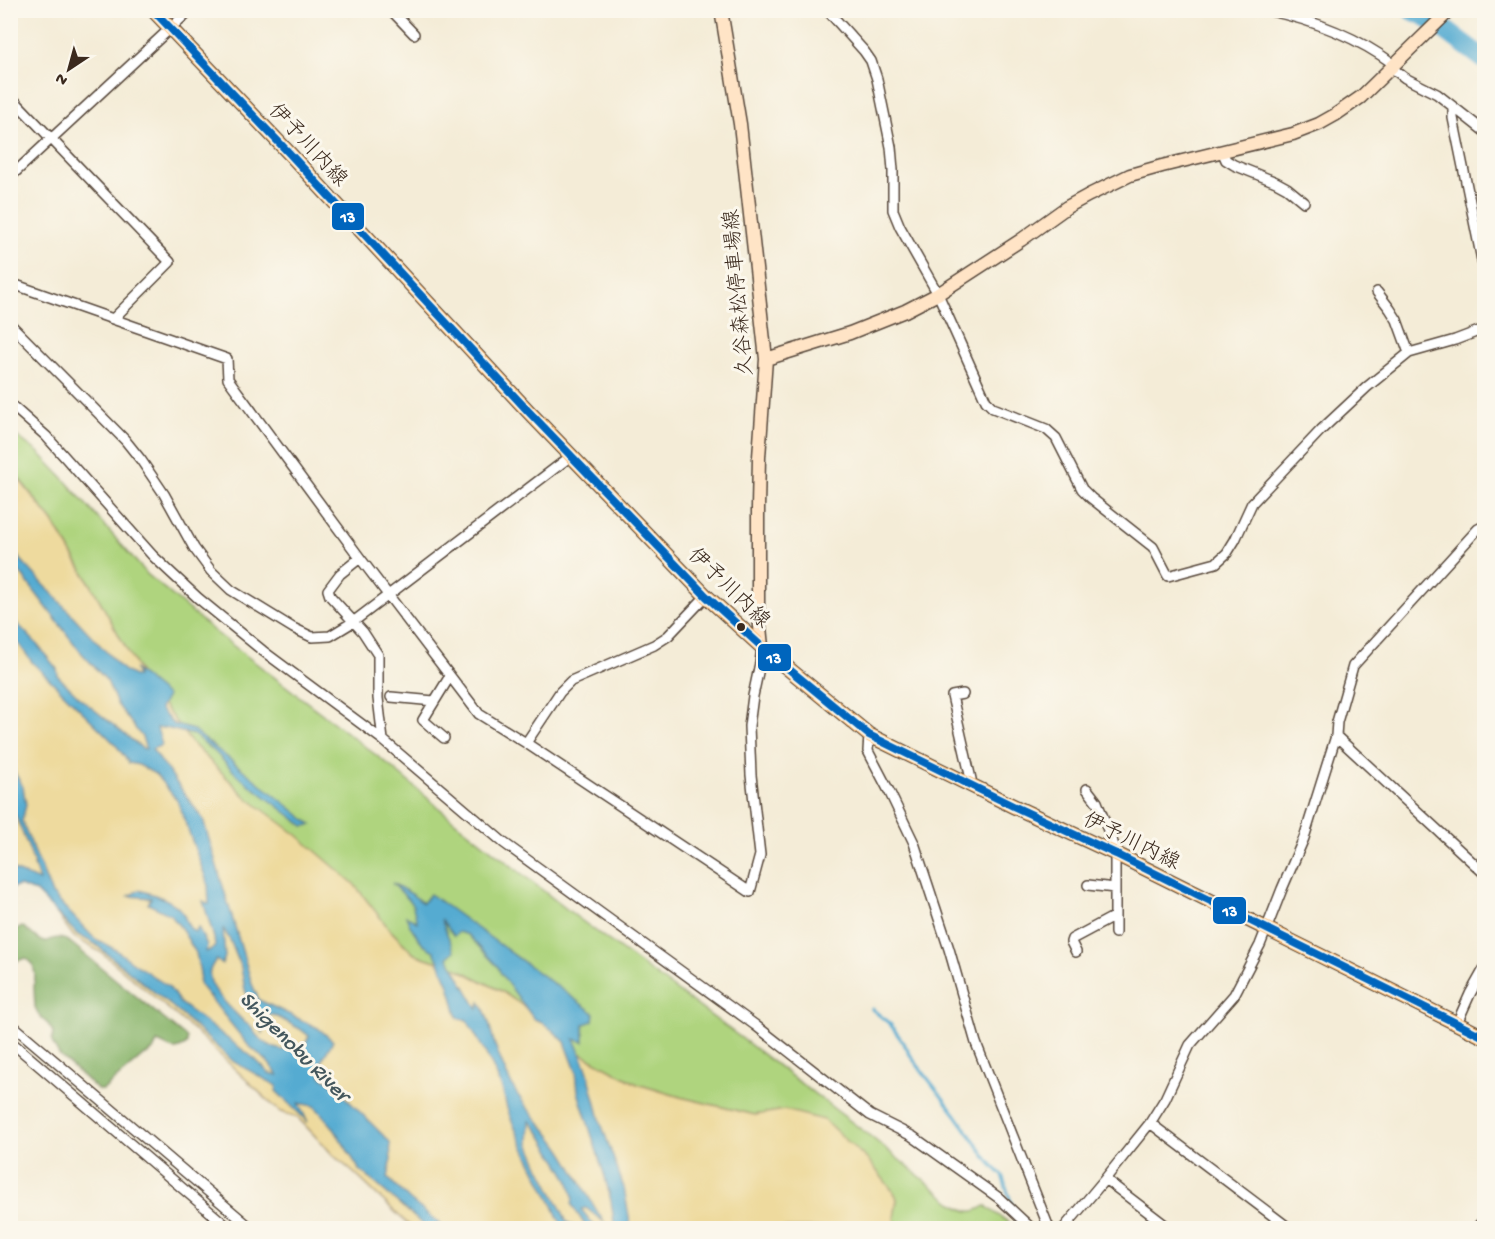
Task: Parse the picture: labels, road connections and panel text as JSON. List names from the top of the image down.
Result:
{
  "streets": {
    "main road": ["伊予川内線"],
    "street": ["久谷森松停車場線"]
  },
  "crossings": [
    ["伊予川内線", "久谷森松停車場線"]
  ],
  "water": ["Shigenobu River"],
  "lines": ["transit line 13"],
  "north": "bottom left"
}
